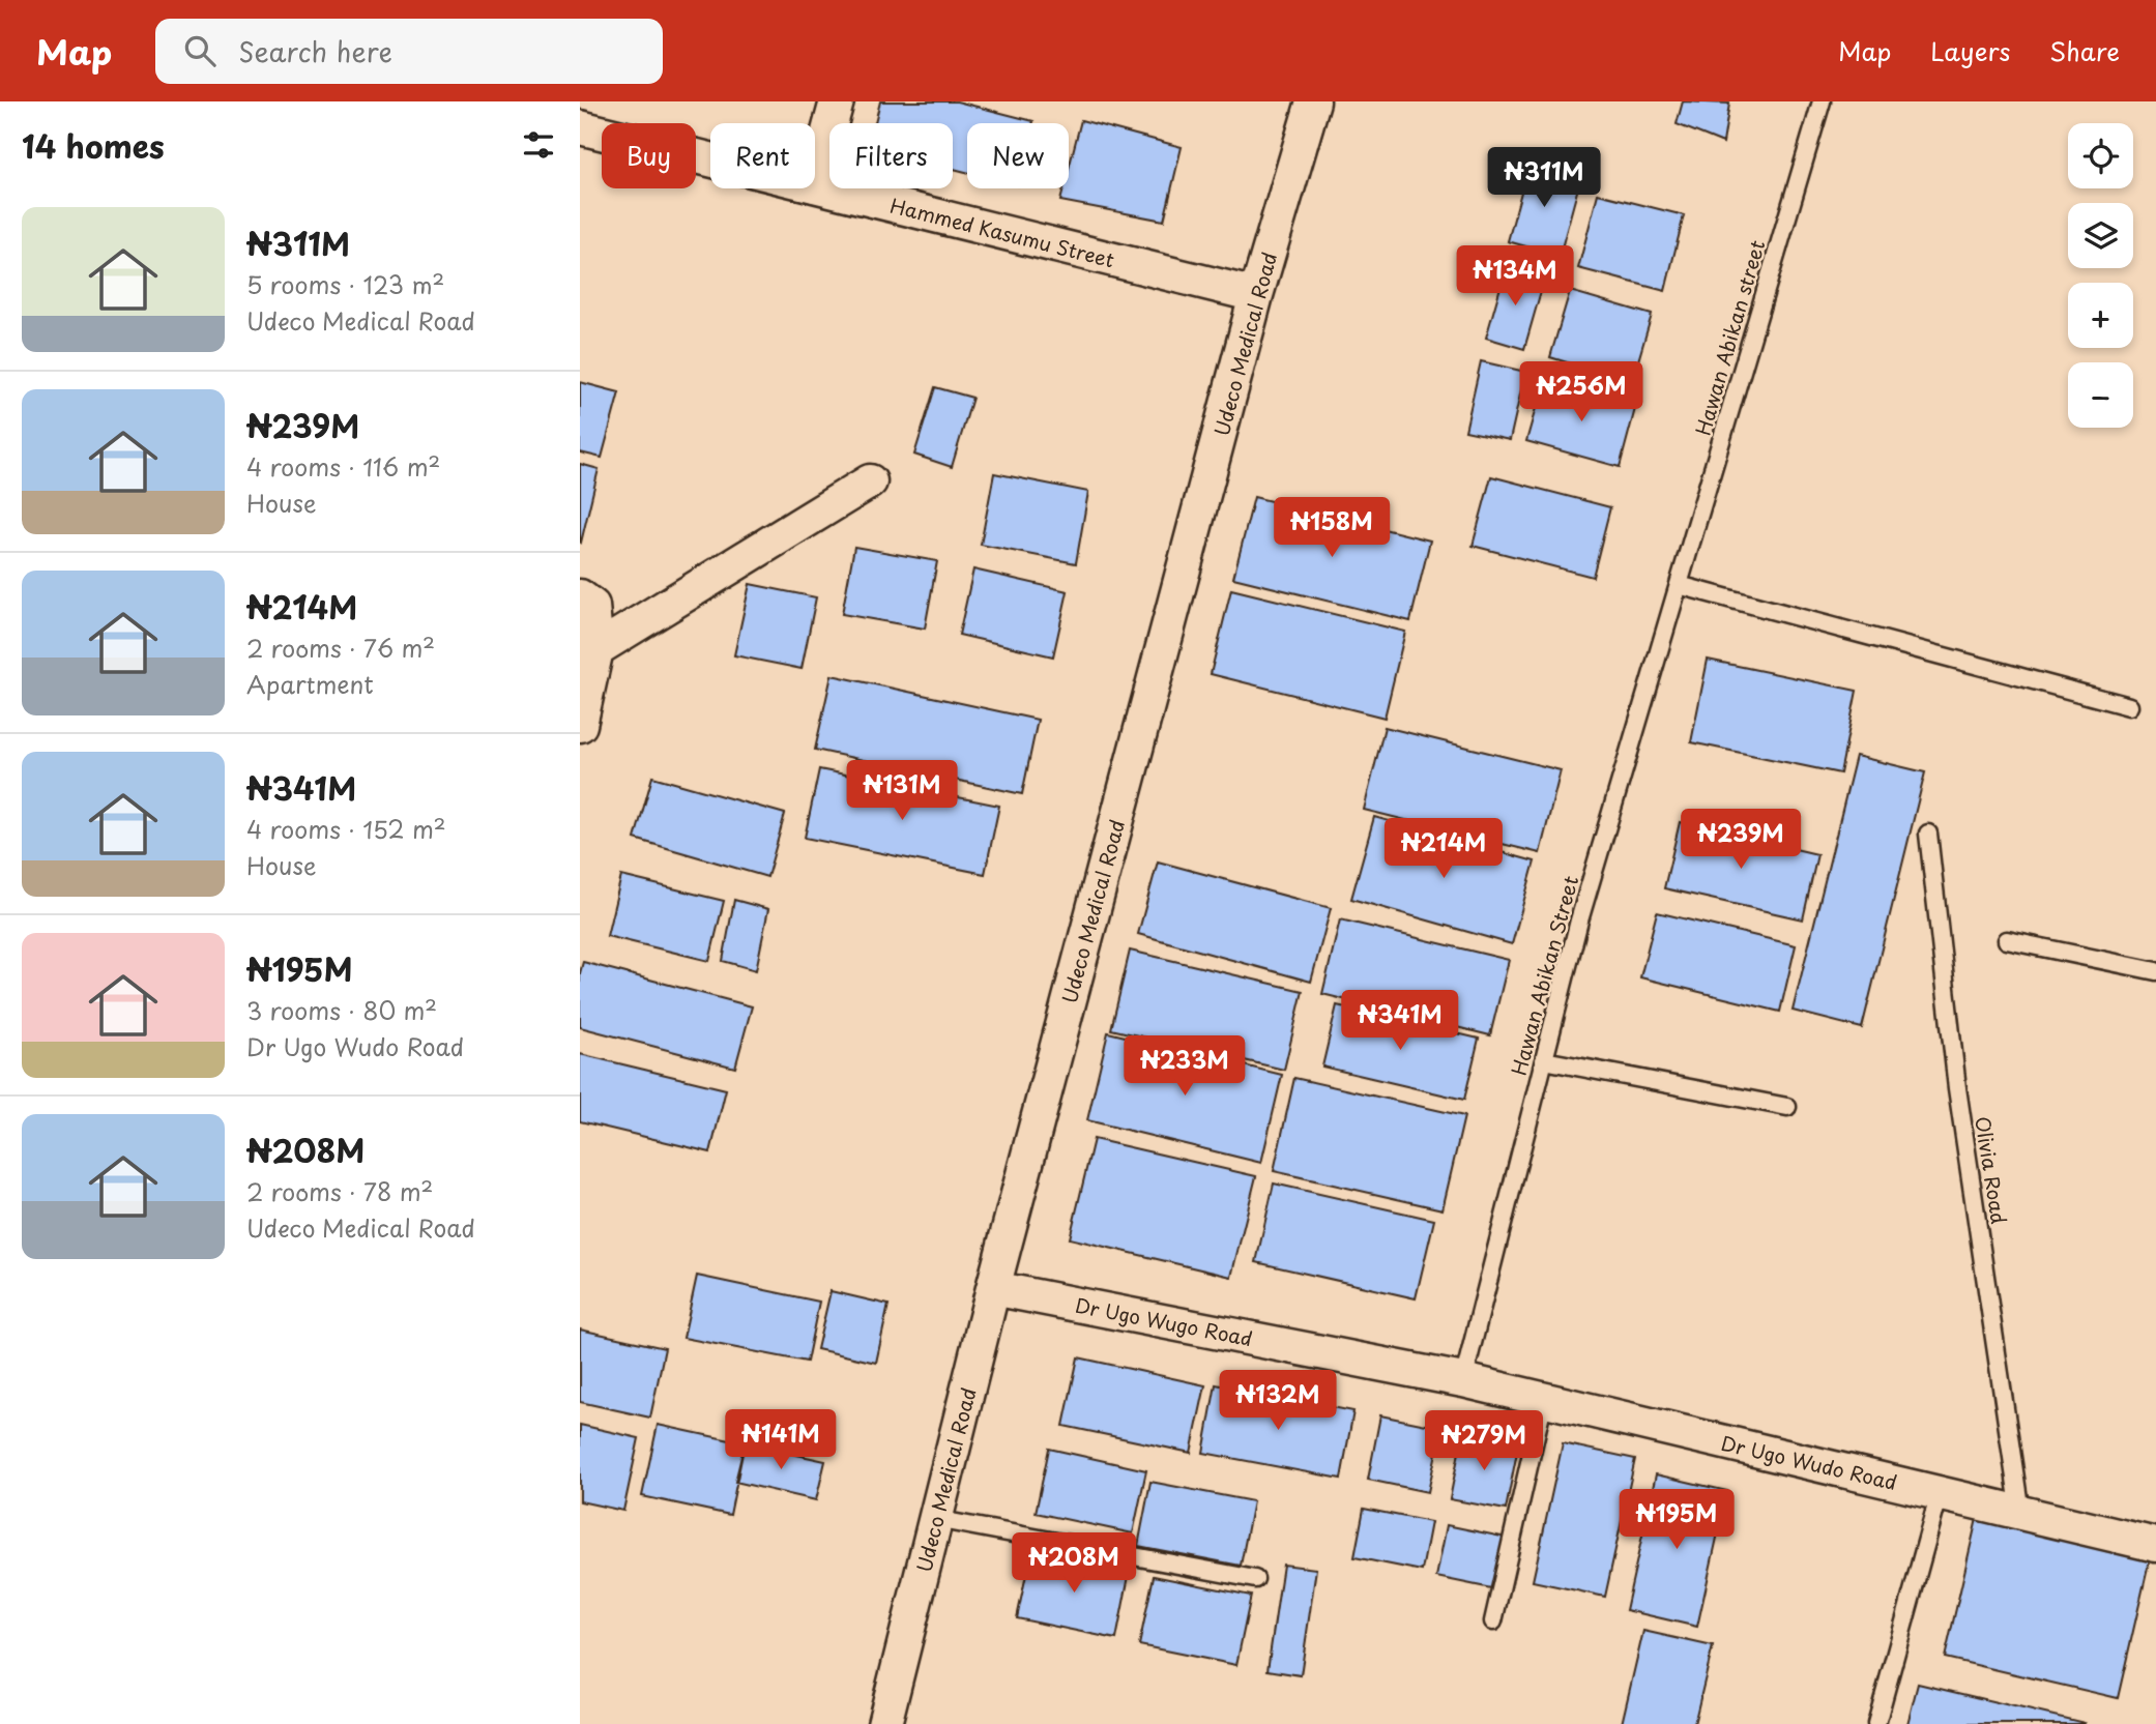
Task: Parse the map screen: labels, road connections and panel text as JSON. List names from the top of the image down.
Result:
{
  "streets": {
    "street": [
      "Hammed Kasumu Street",
      "Udeco Medical Road",
      "Dr Ugo Wugo Road",
      "Dr Ugo Wudo Road"
    ],
    "lane": ["Hawan Abikan street", "Hawan Abikan Street", "Olivia Road"]
  },
  "crossings": [
    ["Hammed Kasumu Street", "Udeco Medical Road"],
    ["Hawan Abikan street", "Hawan Abikan Street"],
    ["Udeco Medical Road", "Dr Ugo Wugo Road"],
    ["Hawan Abikan Street", "Dr Ugo Wugo Road"],
    ["Hawan Abikan Street", "Dr Ugo Wudo Road"],
    ["Olivia Road", "Dr Ugo Wudo Road"],
    ["Dr Ugo Wugo Road", "Dr Ugo Wudo Road"]
  ],
  "page": {
    "header": "Map",
    "search": "Search here",
    "nav": ["Map", "Layers", "Share"],
    "heading": "14 homes",
    "map_buttons": ["+", "−"],
    "chip": [
      "Buy",
      "Rent",
      "Filters",
      "New"
    ],
    "price": [
      "₦311M",
      "₦134M",
      "₦256M",
      "₦158M",
      "₦131M",
      "₦239M",
      "₦214M",
      "₦341M",
      "₦233M",
      "₦132M",
      "₦141M",
      "₦279M",
      "₦195M",
      "₦208M"
    ],
    "list": [
      {
        "name": "₦311M",
        "note": "5 rooms · 123 m² · Udeco Medical Road"
      },
      {
        "name": "₦239M",
        "note": "4 rooms · 116 m² · House"
      },
      {
        "name": "₦214M",
        "note": "2 rooms · 76 m² · Apartment"
      },
      {
        "name": "₦341M",
        "note": "4 rooms · 152 m² · House"
      },
      {
        "name": "₦195M",
        "note": "3 rooms · 80 m² · Dr Ugo Wudo Road"
      },
      {
        "name": "₦208M",
        "note": "2 rooms · 78 m² · Udeco Medical Road"
      }
    ]
  }
}
